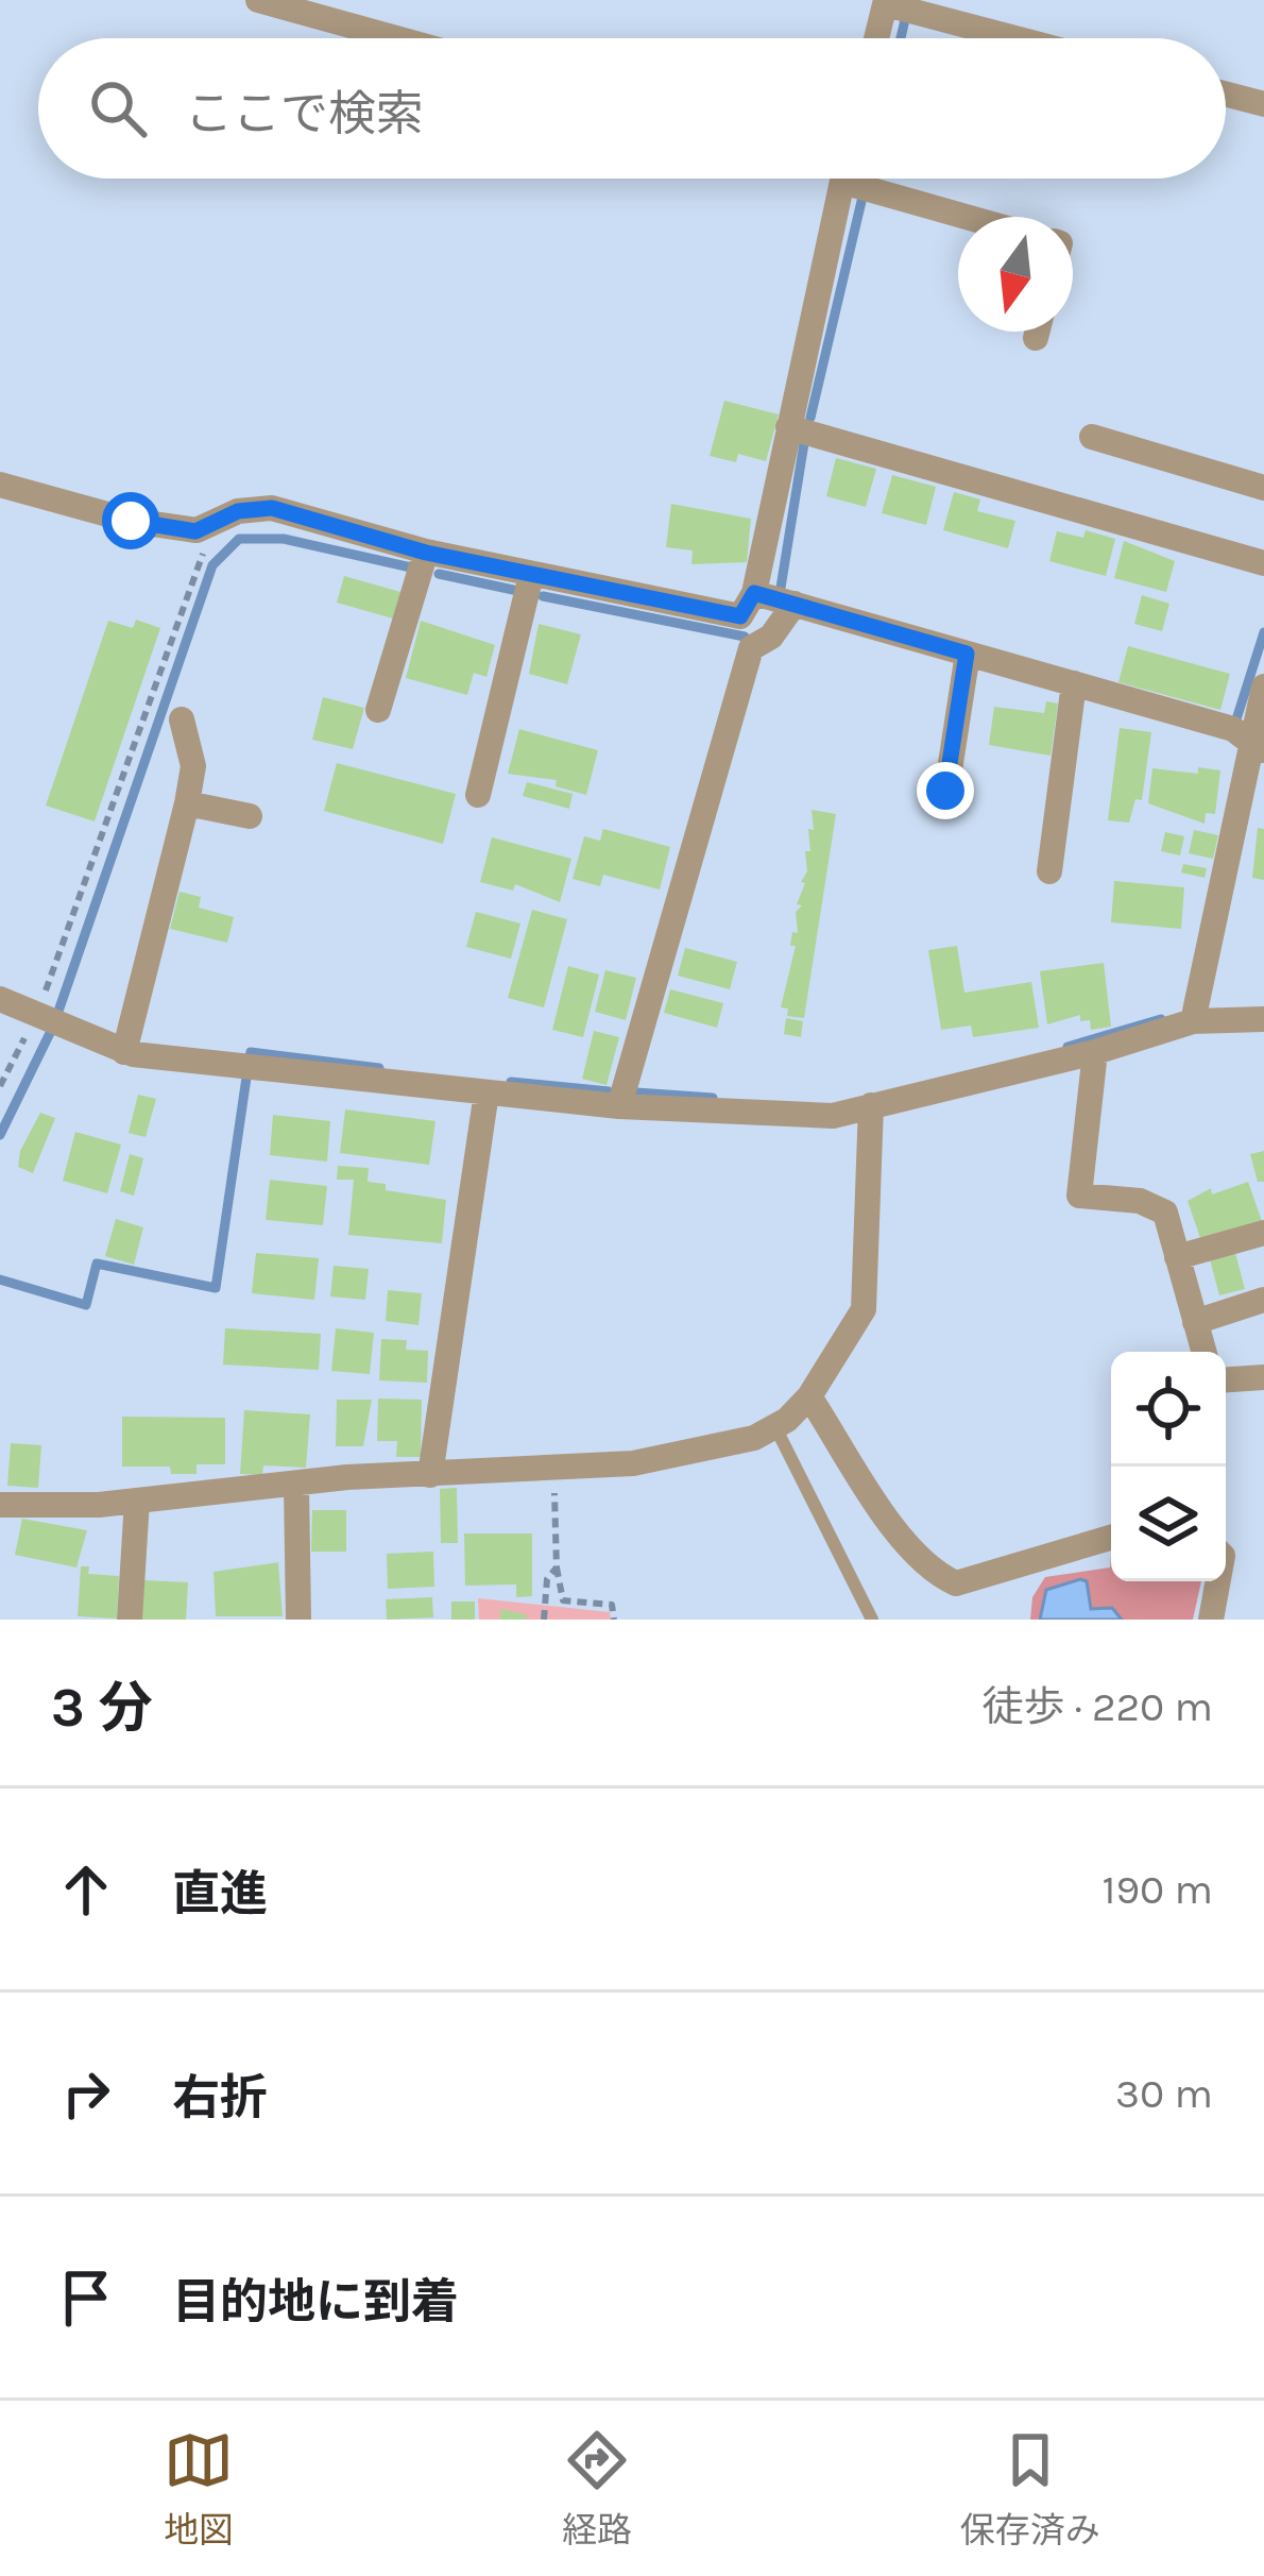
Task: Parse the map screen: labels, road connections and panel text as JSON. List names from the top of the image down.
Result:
{
  "north": "bottom",
  "page": {
    "search": "ここで検索",
    "heading": ["3 分", "徒歩 · 220 m"],
    "list": [
      ["直進", "190 m"],
      ["右折", "30 m"],
      "目的地に到着"
    ],
    "nav": ["地図", "経路", "保存済み"]
  }
}
